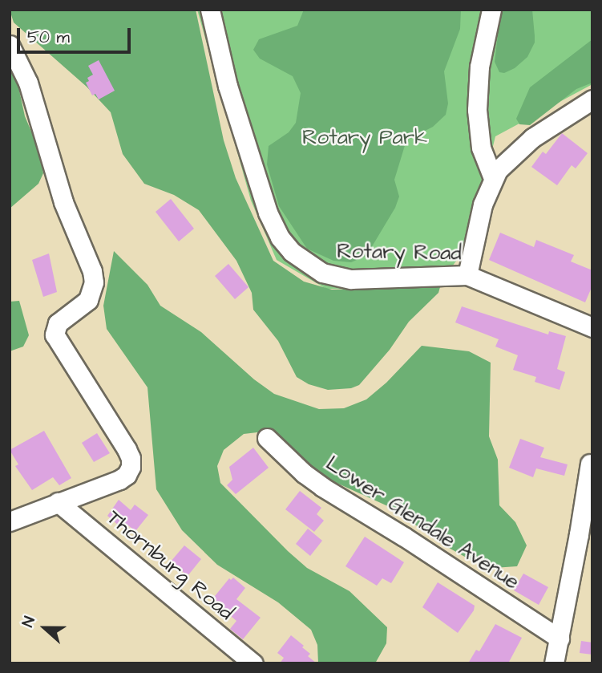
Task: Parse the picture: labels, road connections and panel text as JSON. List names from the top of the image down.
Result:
{
  "streets": {
    "street": ["Rotary Road", "Lower Glendale Avenue", "Thornburg Road"]
  },
  "parks": ["Rotary Park"],
  "scale_bar": "50 m",
  "north": "left"
}
